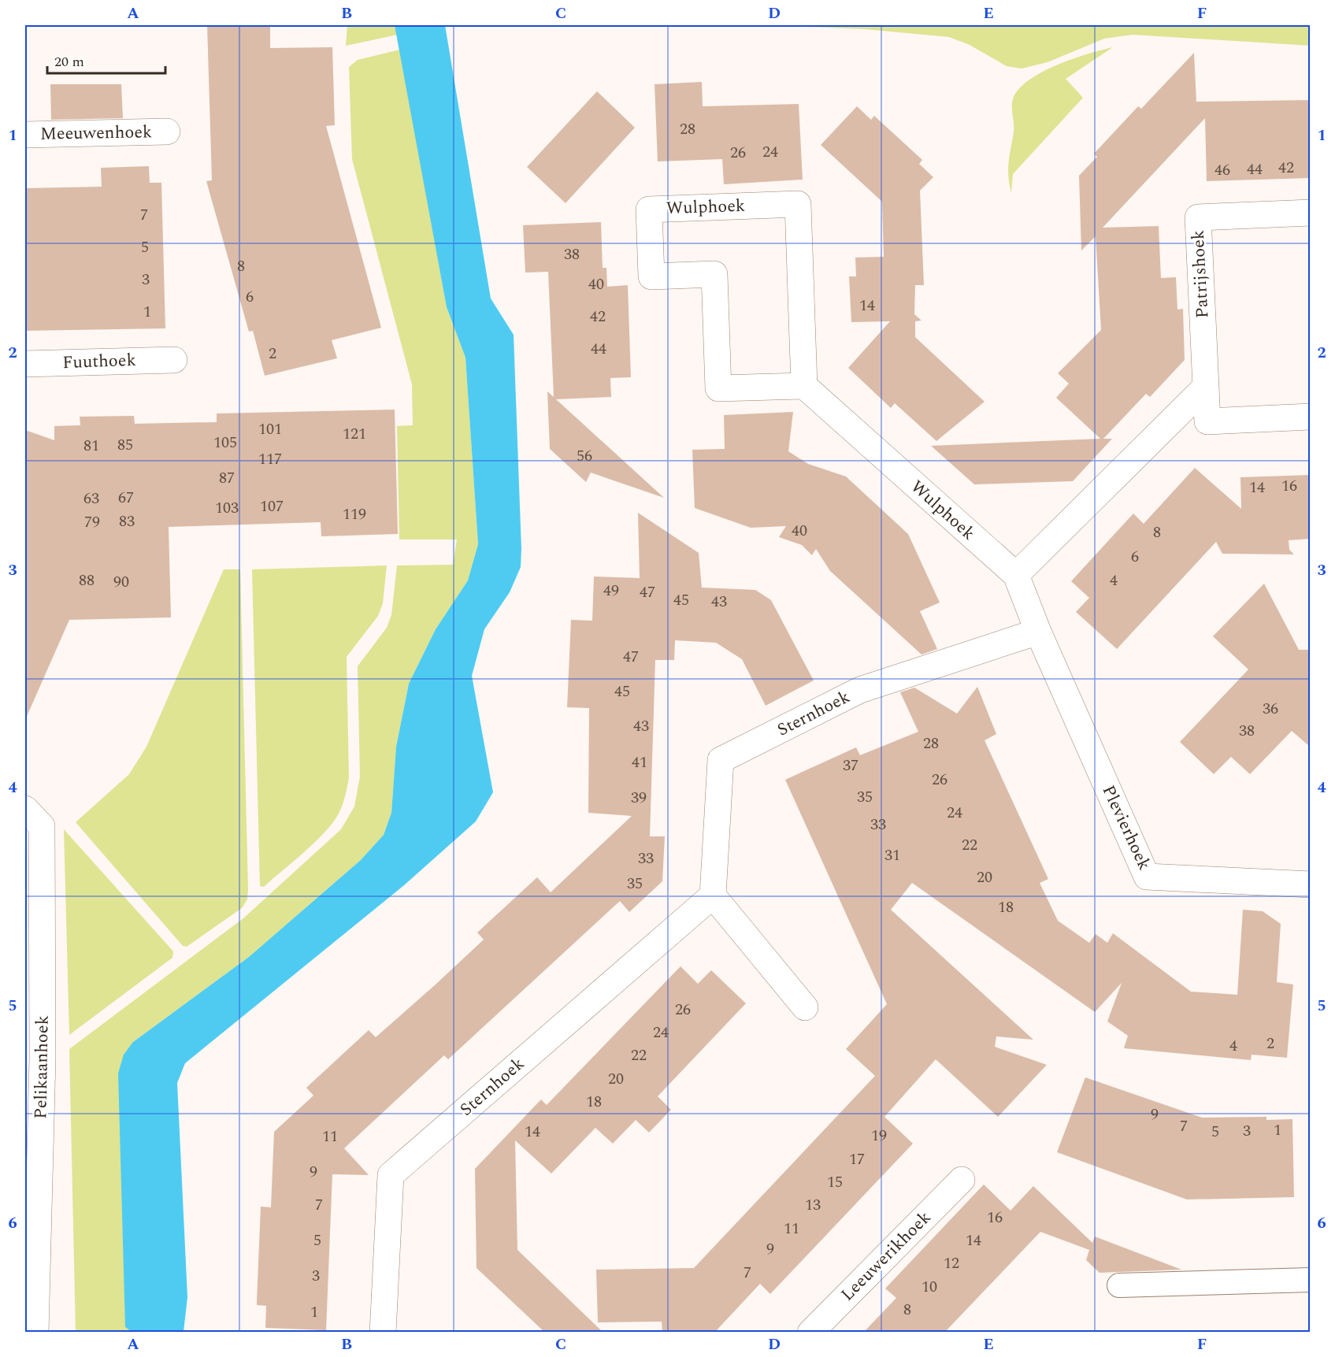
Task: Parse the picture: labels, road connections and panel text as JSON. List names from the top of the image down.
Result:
{
  "streets": {
    "street": [
      "Meeuwenhoek",
      "Wulphoek",
      "Patrijshoek",
      "Fuuthoek",
      "Sternhoek",
      "Plevierhoek",
      "Pelikaanhoek",
      "Leeuwerikhoek"
    ]
  },
  "crossings": [
    ["Wulphoek", "Sternhoek"],
    ["Wulphoek", "Plevierhoek"],
    ["Sternhoek", "Plevierhoek"]
  ],
  "house_numbers": [
    "28",
    "24",
    "26",
    "42",
    "44",
    "46",
    "7",
    "5",
    "38",
    "8",
    "3",
    "40",
    "6",
    "14",
    "1",
    "42",
    "44",
    "2",
    "101",
    "121",
    "105",
    "85",
    "81",
    "56",
    "117",
    "87",
    "16",
    "14",
    "67",
    "63",
    "107",
    "103",
    "119",
    "83",
    "79",
    "40",
    "8",
    "6",
    "88",
    "4",
    "90",
    "49",
    "47",
    "45",
    "43",
    "47",
    "45",
    "36",
    "43",
    "38",
    "28",
    "41",
    "37",
    "26",
    "35",
    "39",
    "24",
    "33",
    "22",
    "31",
    "33",
    "20",
    "35",
    "18",
    "26",
    "24",
    "2",
    "4",
    "22",
    "20",
    "18",
    "9",
    "7",
    "1",
    "3",
    "14",
    "5",
    "19",
    "11",
    "17",
    "9",
    "15",
    "7",
    "13",
    "16",
    "11",
    "5",
    "14",
    "9",
    "12",
    "7",
    "3",
    "10",
    "8",
    "1"
  ],
  "scale_bar": "20 m",
  "grid": {
    "columns": [
      "A",
      "B",
      "C",
      "D",
      "E",
      "F"
    ],
    "rows": [
      "1",
      "2",
      "3",
      "4",
      "5",
      "6"
    ]
  }
}
